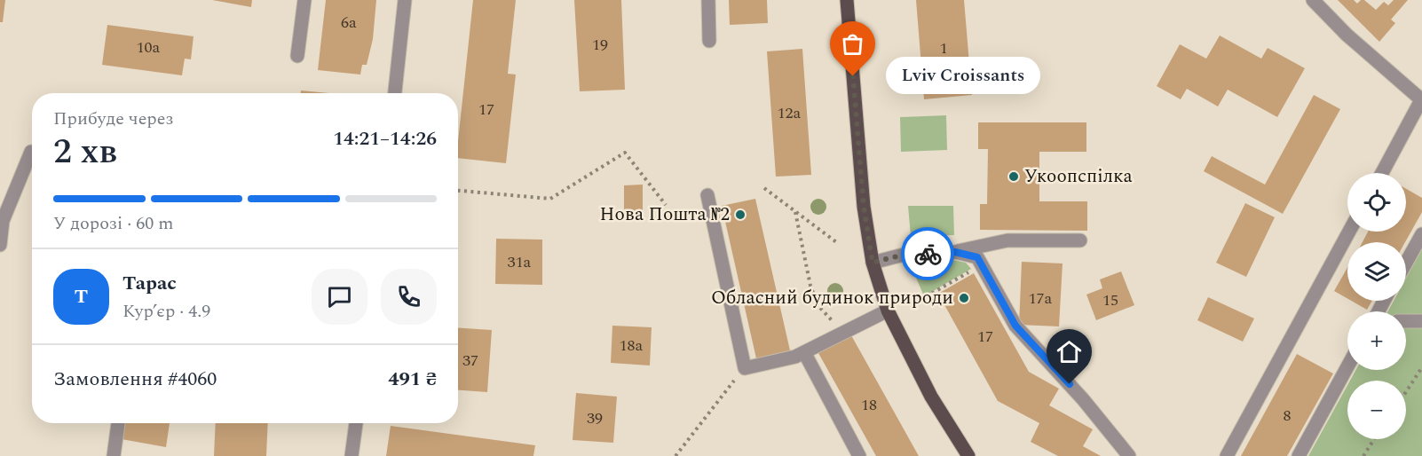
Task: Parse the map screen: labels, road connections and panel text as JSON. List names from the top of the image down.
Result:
{
  "places": [
    "Lviv Croissants",
    "Укоопспілка",
    "Нова Пошта №2",
    "Обласний будинок природи"
  ],
  "house_numbers": [
    "6а",
    "19",
    "10а",
    "1",
    "17",
    "12а",
    "31а",
    "17а",
    "15",
    "17",
    "18а",
    "37",
    "18",
    "8",
    "39"
  ],
  "page": {
    "bubble": "Lviv Croissants",
    "heading": ["2 хв", "Прибуде через", "14:21–14:26"],
    "panel": [
      "Тарас",
      "Кур’єр · 4.9",
      "Замовлення #4060",
      "491 ₴"
    ],
    "map_buttons": ["+", "−"],
    "bar": "У дорозі · 60 m",
    "round": "Т"
  }
}
